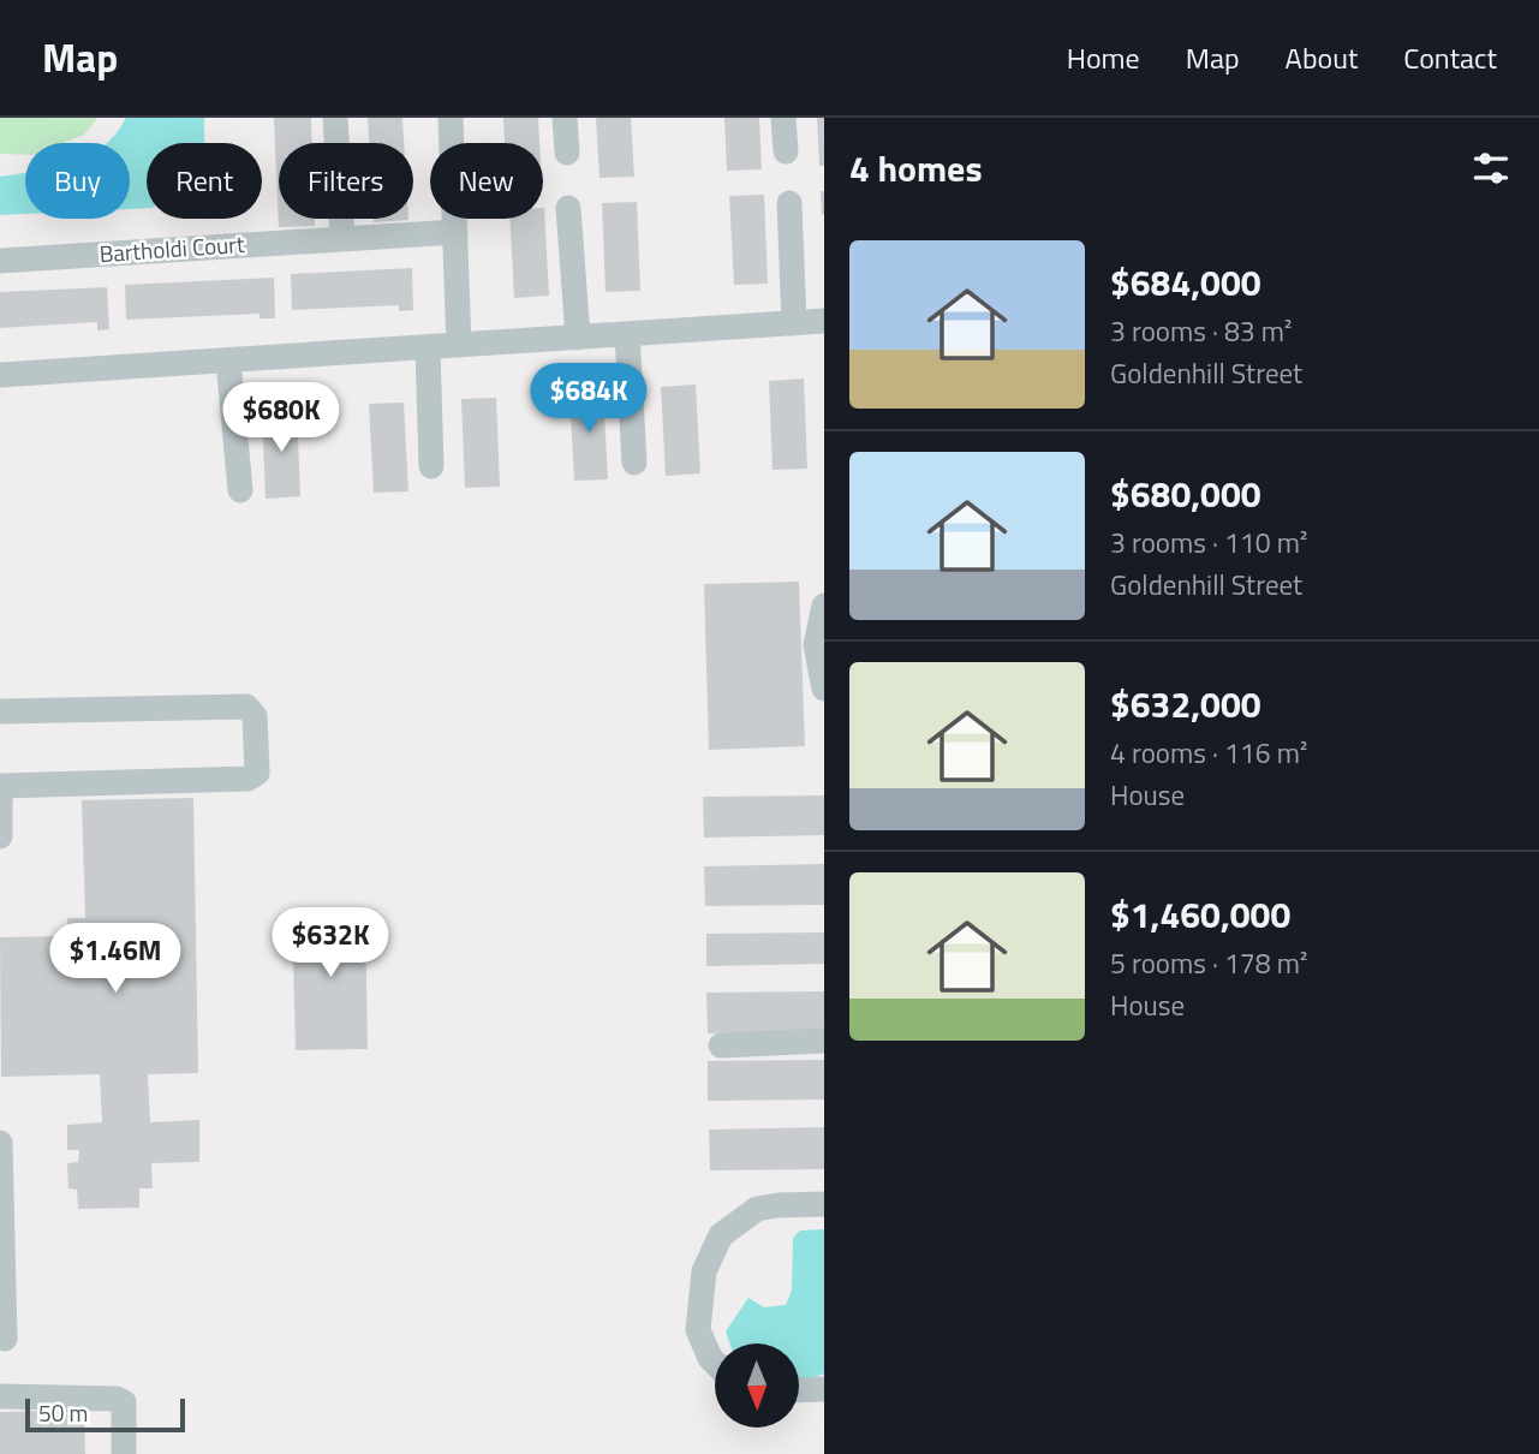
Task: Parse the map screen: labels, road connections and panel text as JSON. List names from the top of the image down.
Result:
{
  "streets": {
    "street": ["Bartholdi Court"]
  },
  "scale_bar": "50 m",
  "north": "bottom",
  "page": {
    "header": "Map",
    "nav": [
      "Home",
      "Map",
      "About",
      "Contact"
    ],
    "heading": "4 homes",
    "chip": [
      "Buy",
      "Rent",
      "Filters",
      "New"
    ],
    "list": [
      {
        "name": "$684,000",
        "note": "3 rooms · 83 m² · Goldenhill Street"
      },
      {
        "name": "$680,000",
        "note": "3 rooms · 110 m² · Goldenhill Street"
      },
      {
        "name": "$632,000",
        "note": "4 rooms · 116 m² · House"
      },
      {
        "name": "$1,460,000",
        "note": "5 rooms · 178 m² · House"
      }
    ],
    "price": [
      "$684K",
      "$680K",
      "$632K",
      "$1.46M"
    ],
    "scale": "50 m"
  }
}
